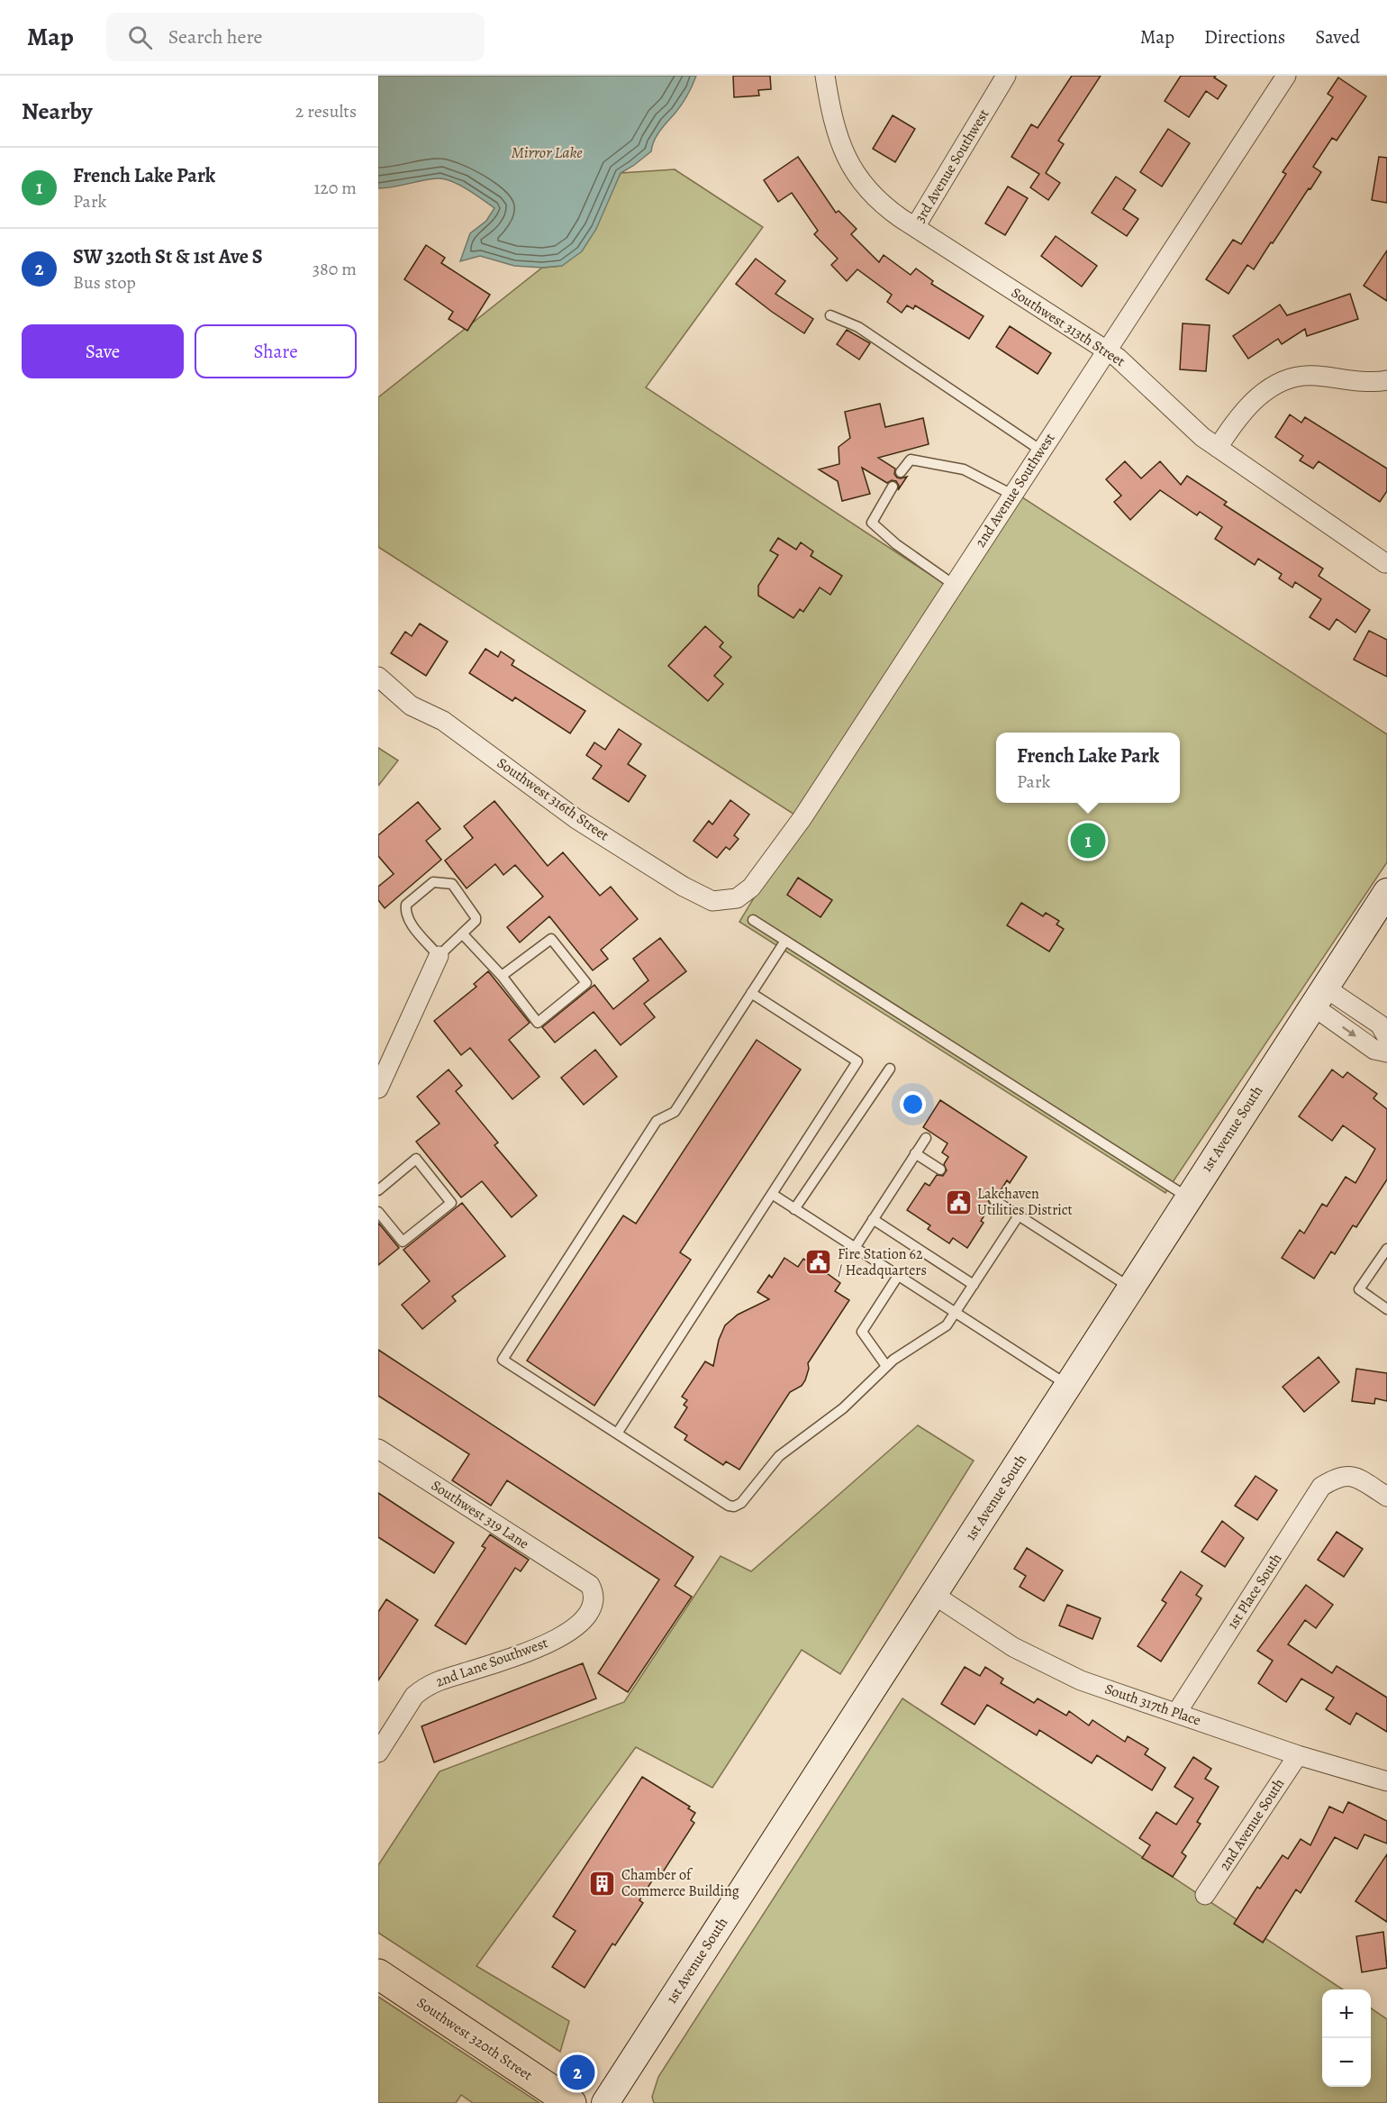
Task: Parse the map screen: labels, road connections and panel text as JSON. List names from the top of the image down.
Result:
{
  "streets": {
    "main road": ["1st Avenue South", "Southwest 320th Street"],
    "street": [
      "3rd Avenue Southwest",
      "Southwest 313th Street",
      "2nd Avenue Southwest",
      "Southwest 316th Street",
      "Southwest 319 Lane",
      "1st Place South",
      "2nd Lane Southwest",
      "South 317th Place",
      "2nd Avenue South"
    ]
  },
  "crossings": [
    ["3rd Avenue Southwest", "Southwest 313th Street"],
    ["Southwest 313th Street", "2nd Avenue Southwest"],
    ["2nd Avenue Southwest", "Southwest 316th Street"],
    ["1st Avenue South", "South 317th Place"],
    ["Southwest 319 Lane", "2nd Lane Southwest"],
    ["1st Place South", "South 317th Place"],
    ["South 317th Place", "2nd Avenue South"]
  ],
  "water": ["Mirror Lake"],
  "places": {
    "public building": ["Lakehaven Utilities District", "Fire Station 62 / Headquarters"],
    "building": ["Chamber of Commerce Building"]
  },
  "page": {
    "header": "Map",
    "search": "Search here",
    "nav": ["Map", "Directions", "Saved"],
    "heading": ["Nearby", "2 results"],
    "list": [
      {
        "mark": "1",
        "name": "French Lake Park",
        "note": "Park",
        "value": "120 m"
      },
      {
        "mark": "2",
        "name": "SW 320th St & 1st Ave S",
        "note": "Bus stop",
        "value": "380 m"
      }
    ],
    "buttons": ["Save", "Share"],
    "popup": ["French Lake Park", "Park"],
    "pins": ["1", "2"],
    "map_buttons": ["+", "−"]
  }
}
